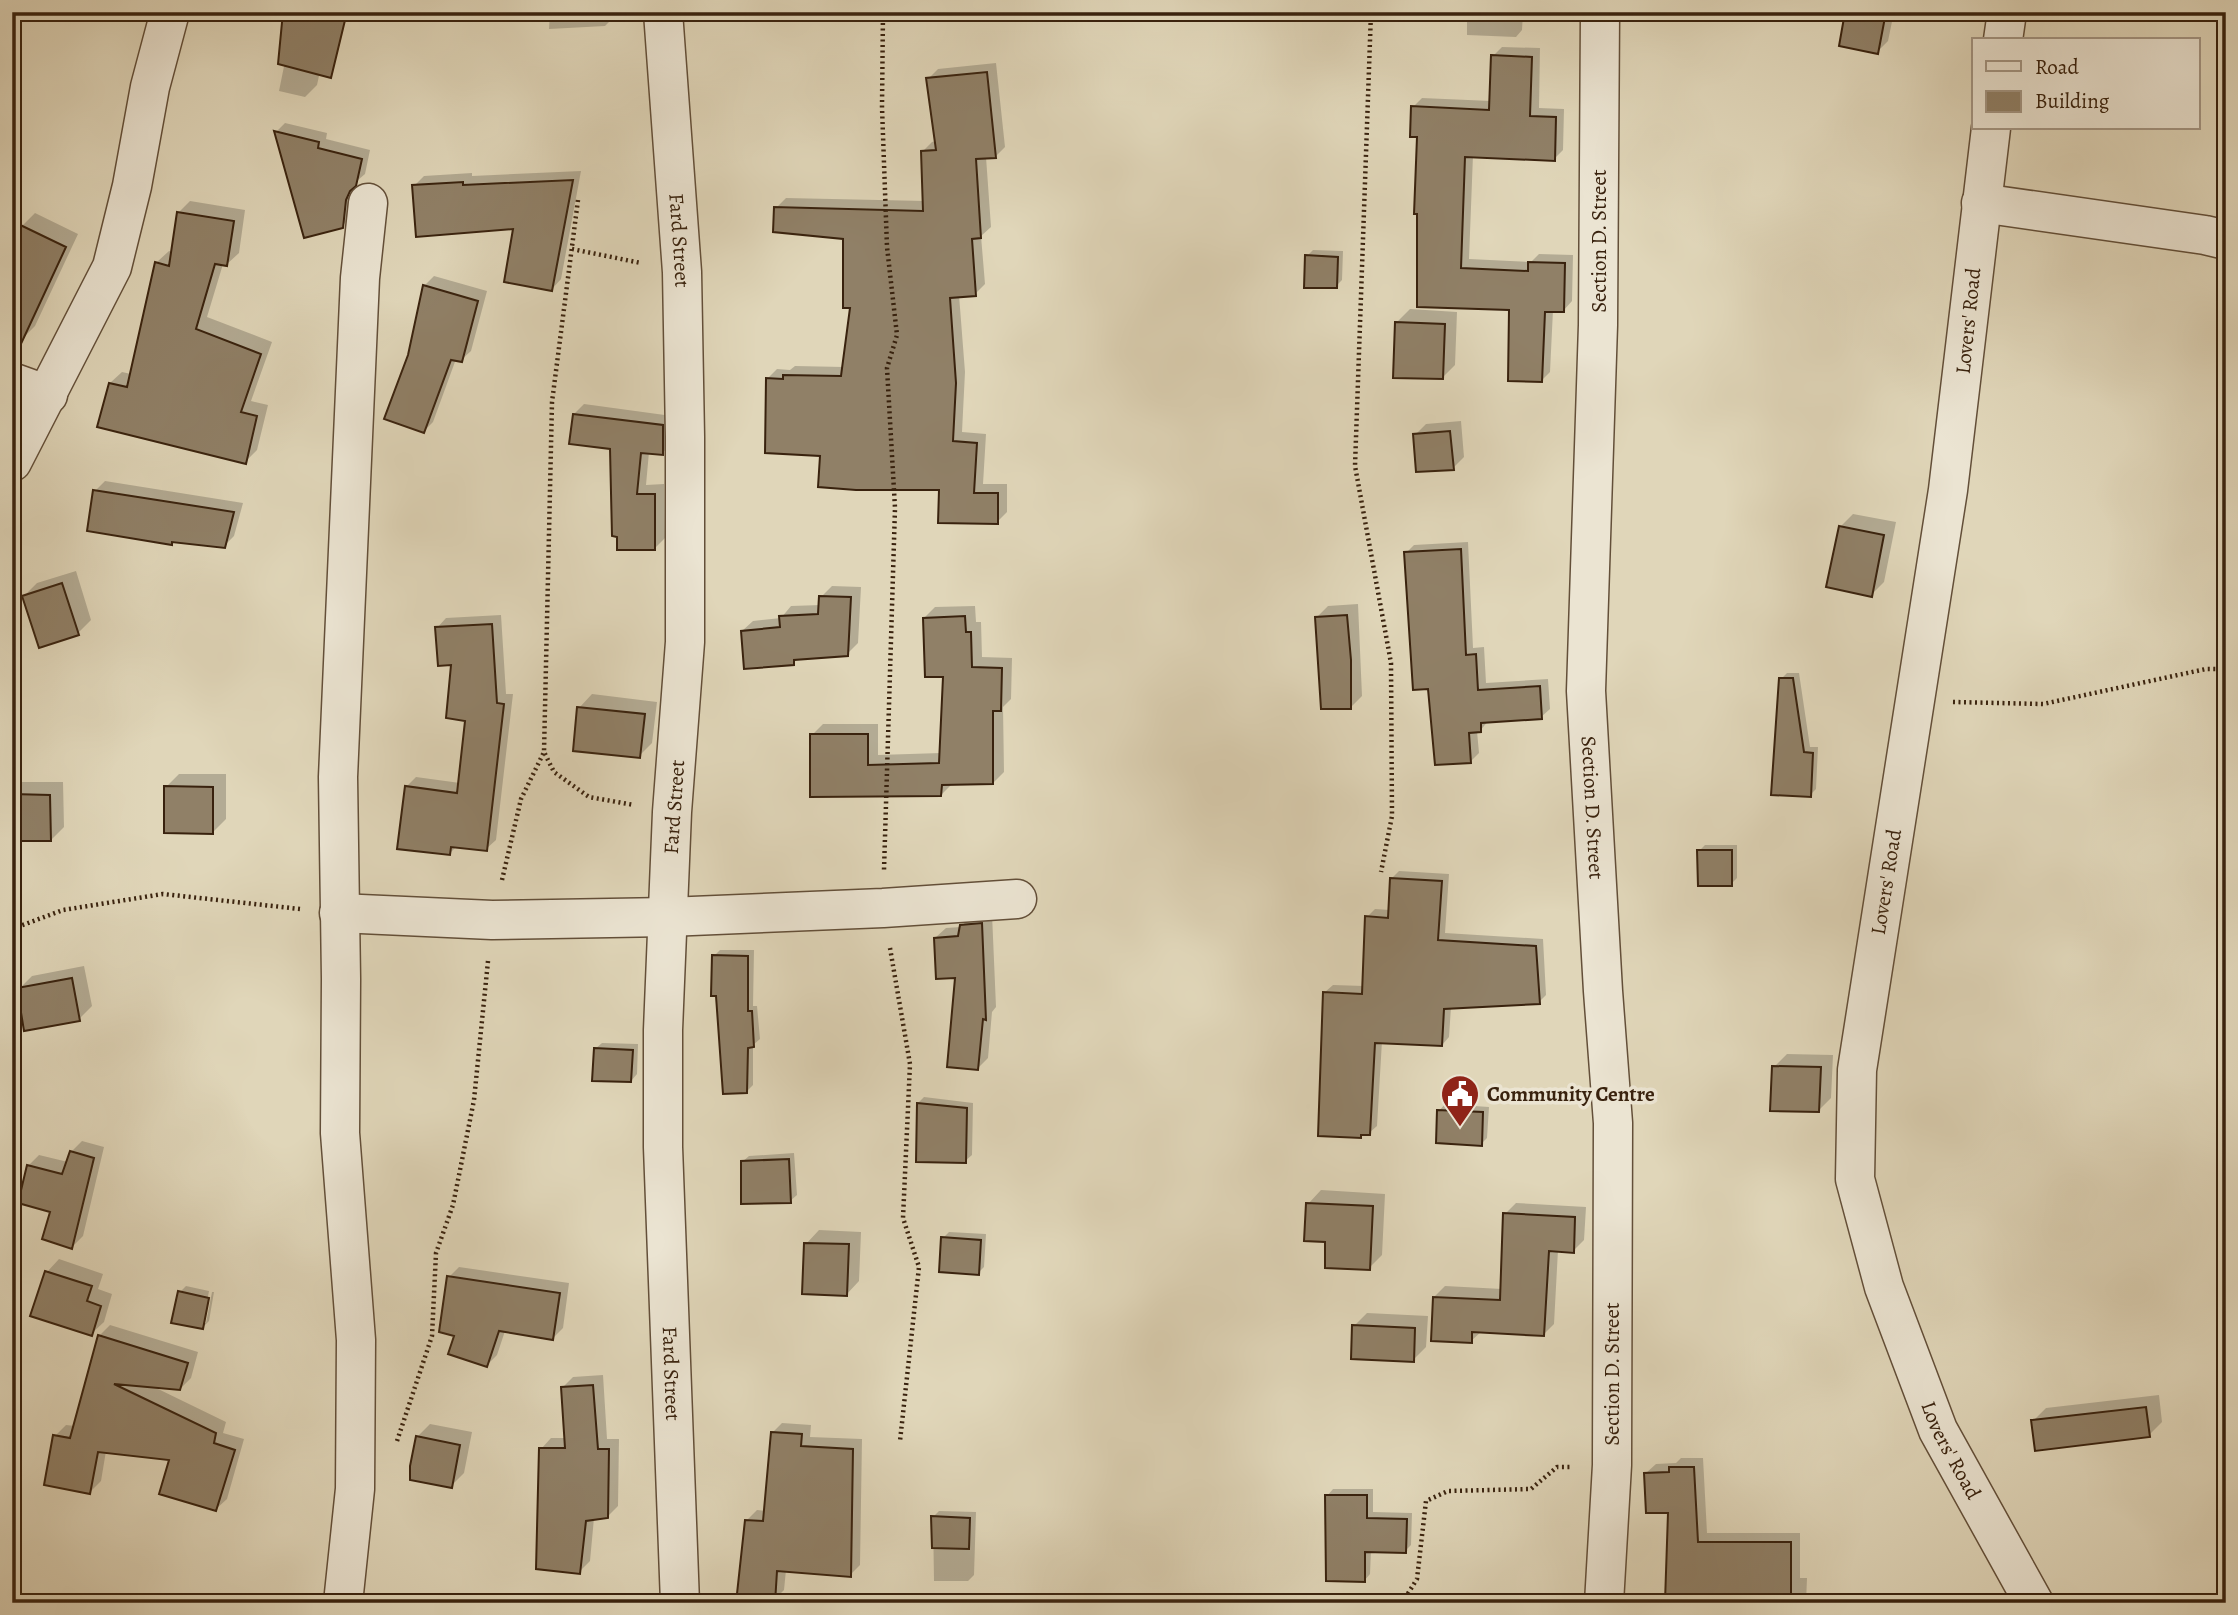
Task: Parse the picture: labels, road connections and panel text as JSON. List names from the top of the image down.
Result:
{
  "streets": {
    "street": ["Fard Street", "Section D. Street", "Lovers' Road"]
  },
  "places": {
    "public building": ["Community Centre"]
  },
  "legend": ["Road", "Building"]
}
